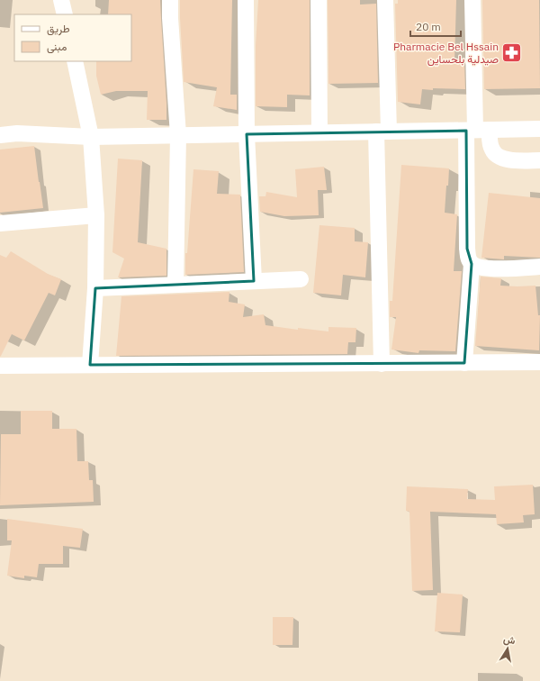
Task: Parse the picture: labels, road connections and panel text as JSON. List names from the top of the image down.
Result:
{
  "places": {
    "pharmacy": ["Pharmacie Bel Hssain صيدلية بلحساين"]
  },
  "legend": ["طريق", "مبنى"],
  "scale_bar": "20 m",
  "north": "top"
}
